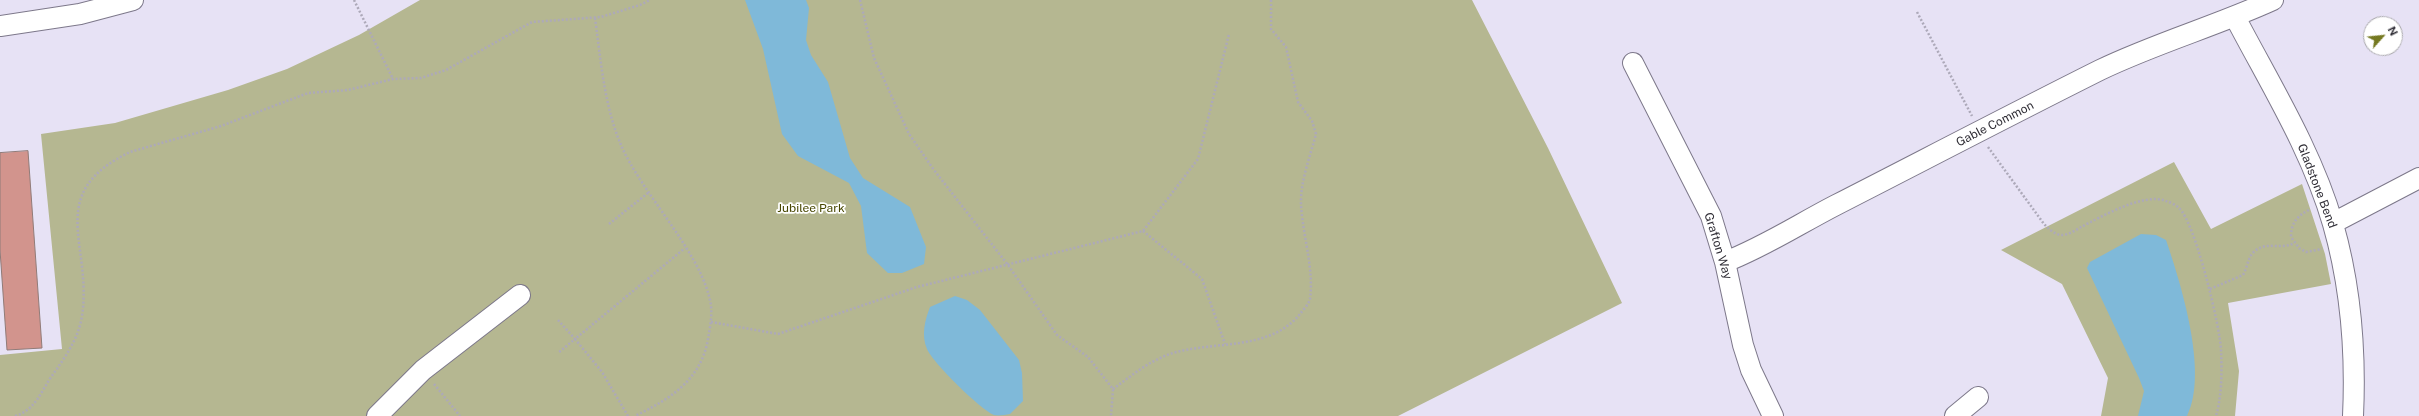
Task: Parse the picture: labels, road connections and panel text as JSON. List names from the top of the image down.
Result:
{
  "streets": {
    "street": ["Gable Common", "Gladstone Bend", "Grafton Way"]
  },
  "crossings": [
    ["Gable Common", "Gladstone Bend"],
    ["Gable Common", "Grafton Way"]
  ],
  "parks": ["Jubilee Park"],
  "north": "top right"
}
